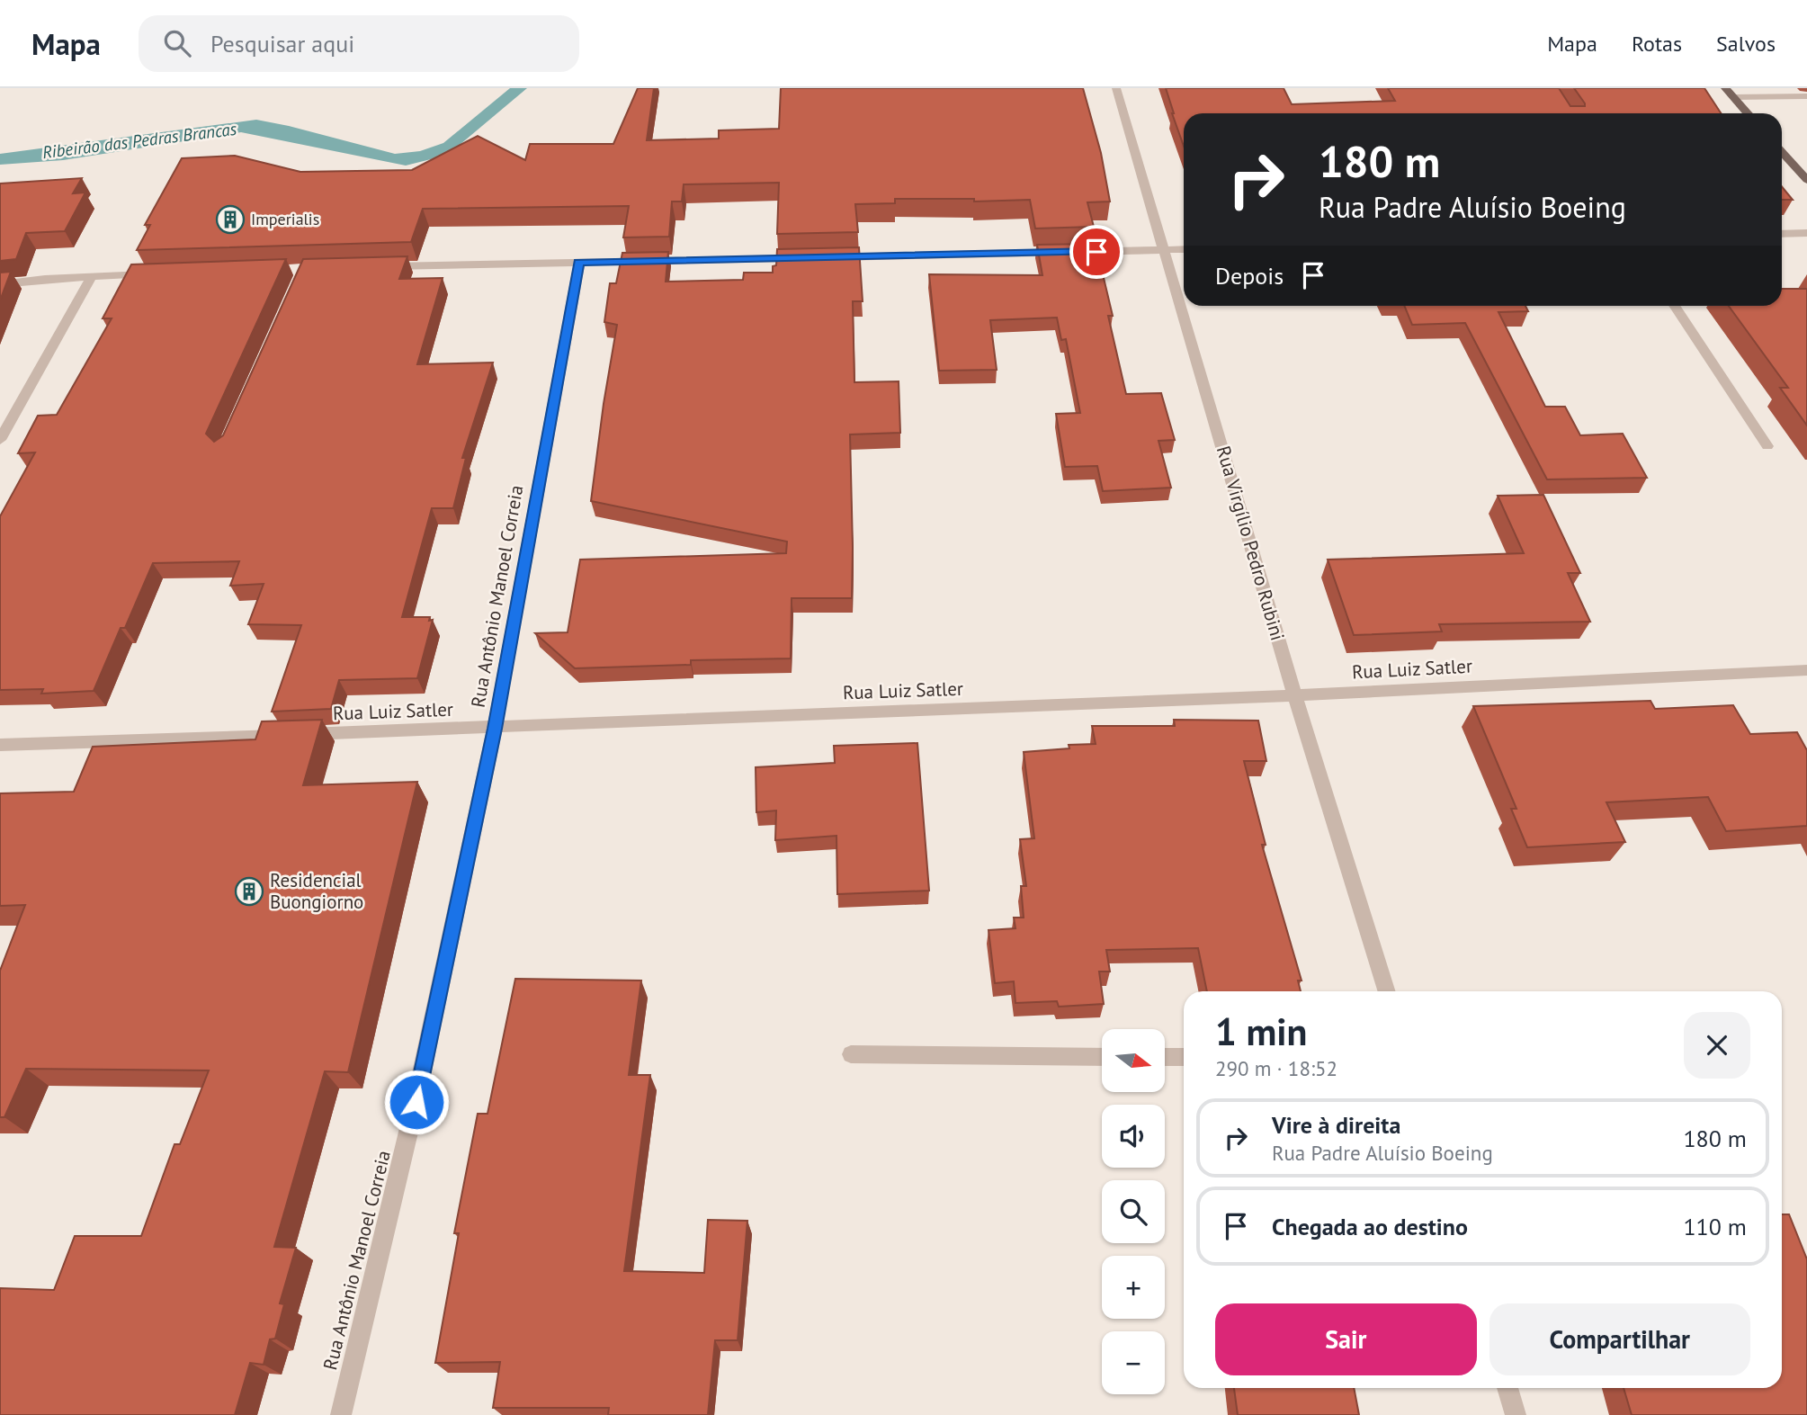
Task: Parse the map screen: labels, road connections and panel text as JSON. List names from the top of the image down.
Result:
{
  "streets": {
    "street": ["Rua Virgílio Pedro Rubini", "Rua Antônio Manoel Correia", "Rua Luiz Satler"]
  },
  "crossings": [
    ["Rua Virgílio Pedro Rubini", "Rua Luiz Satler"],
    ["Rua Antônio Manoel Correia", "Rua Luiz Satler"]
  ],
  "water": ["Ribeirão das Pedras Brancas"],
  "places": {
    "building": ["Imperialis", "Residencial Buongiorno"]
  },
  "north": "right",
  "page": {
    "header": "Mapa",
    "search": "Pesquisar aqui",
    "nav": ["Mapa", "Rotas", "Salvos"],
    "turn": ["180 m", "Rua Padre Aluísio Boeing"],
    "then": "Depois",
    "heading": ["1 min", "290 m · 18:52"],
    "map_buttons": ["+", "−"],
    "list": [
      {
        "name": "Vire à direita",
        "note": "Rua Padre Aluísio Boeing",
        "value": "180 m"
      },
      {
        "name": "Chegada ao destino",
        "value": "110 m"
      }
    ],
    "buttons": ["Sair", "Compartilhar"]
  }
}
